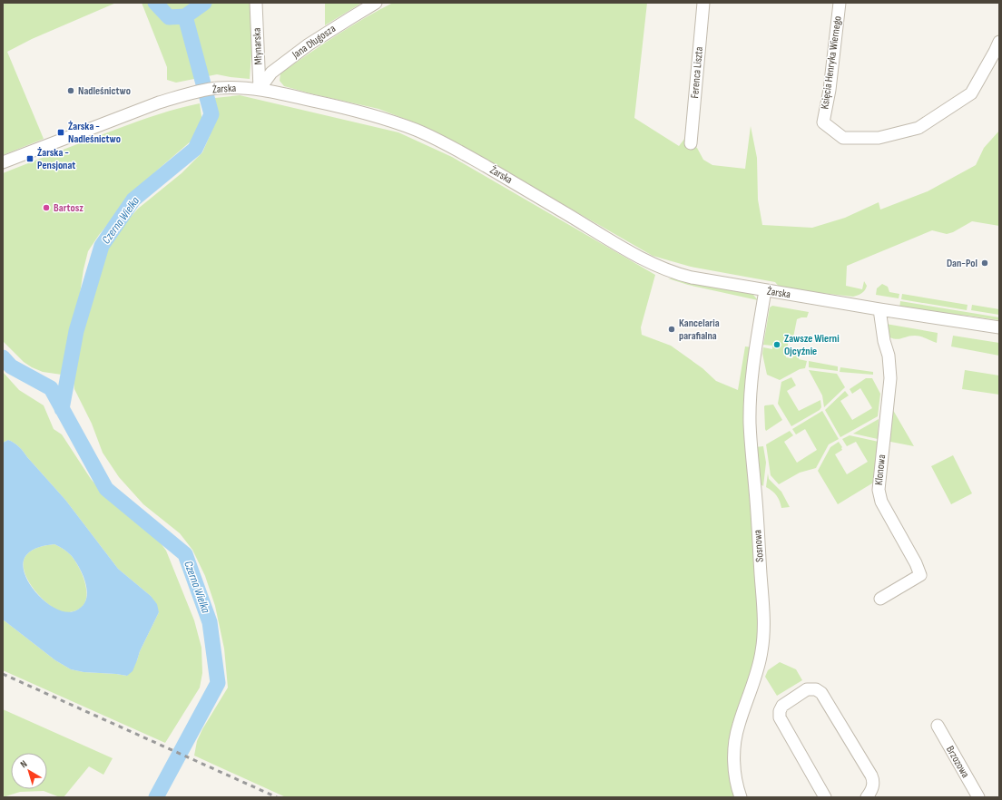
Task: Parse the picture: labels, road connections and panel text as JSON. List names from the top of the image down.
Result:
{
  "streets": {
    "street": [
      "Jana Długosza",
      "Młynarska",
      "Księcia Henryka Wiernego",
      "Ferenca Liszta",
      "Żarska",
      "Klonowa",
      "Sosnowa",
      "Brzozowa"
    ]
  },
  "crossings": [
    ["Jana Długosza", "Młynarska"],
    ["Jana Długosza", "Żarska"],
    ["Młynarska", "Żarska"],
    ["Żarska", "Klonowa"],
    ["Żarska", "Sosnowa"]
  ],
  "water": ["Czerna Wielka"],
  "places": {
    "other": [
      "Nadleśnictwo",
      "Bartosz",
      "Dan-Pol",
      "Kancelaria parafialna",
      "Zawsze Wierni Ojcyźnie"
    ],
    "transit": ["Żarska - Nadleśnictwo", "Żarska - Pensjonat"]
  },
  "north": "top left"
}
